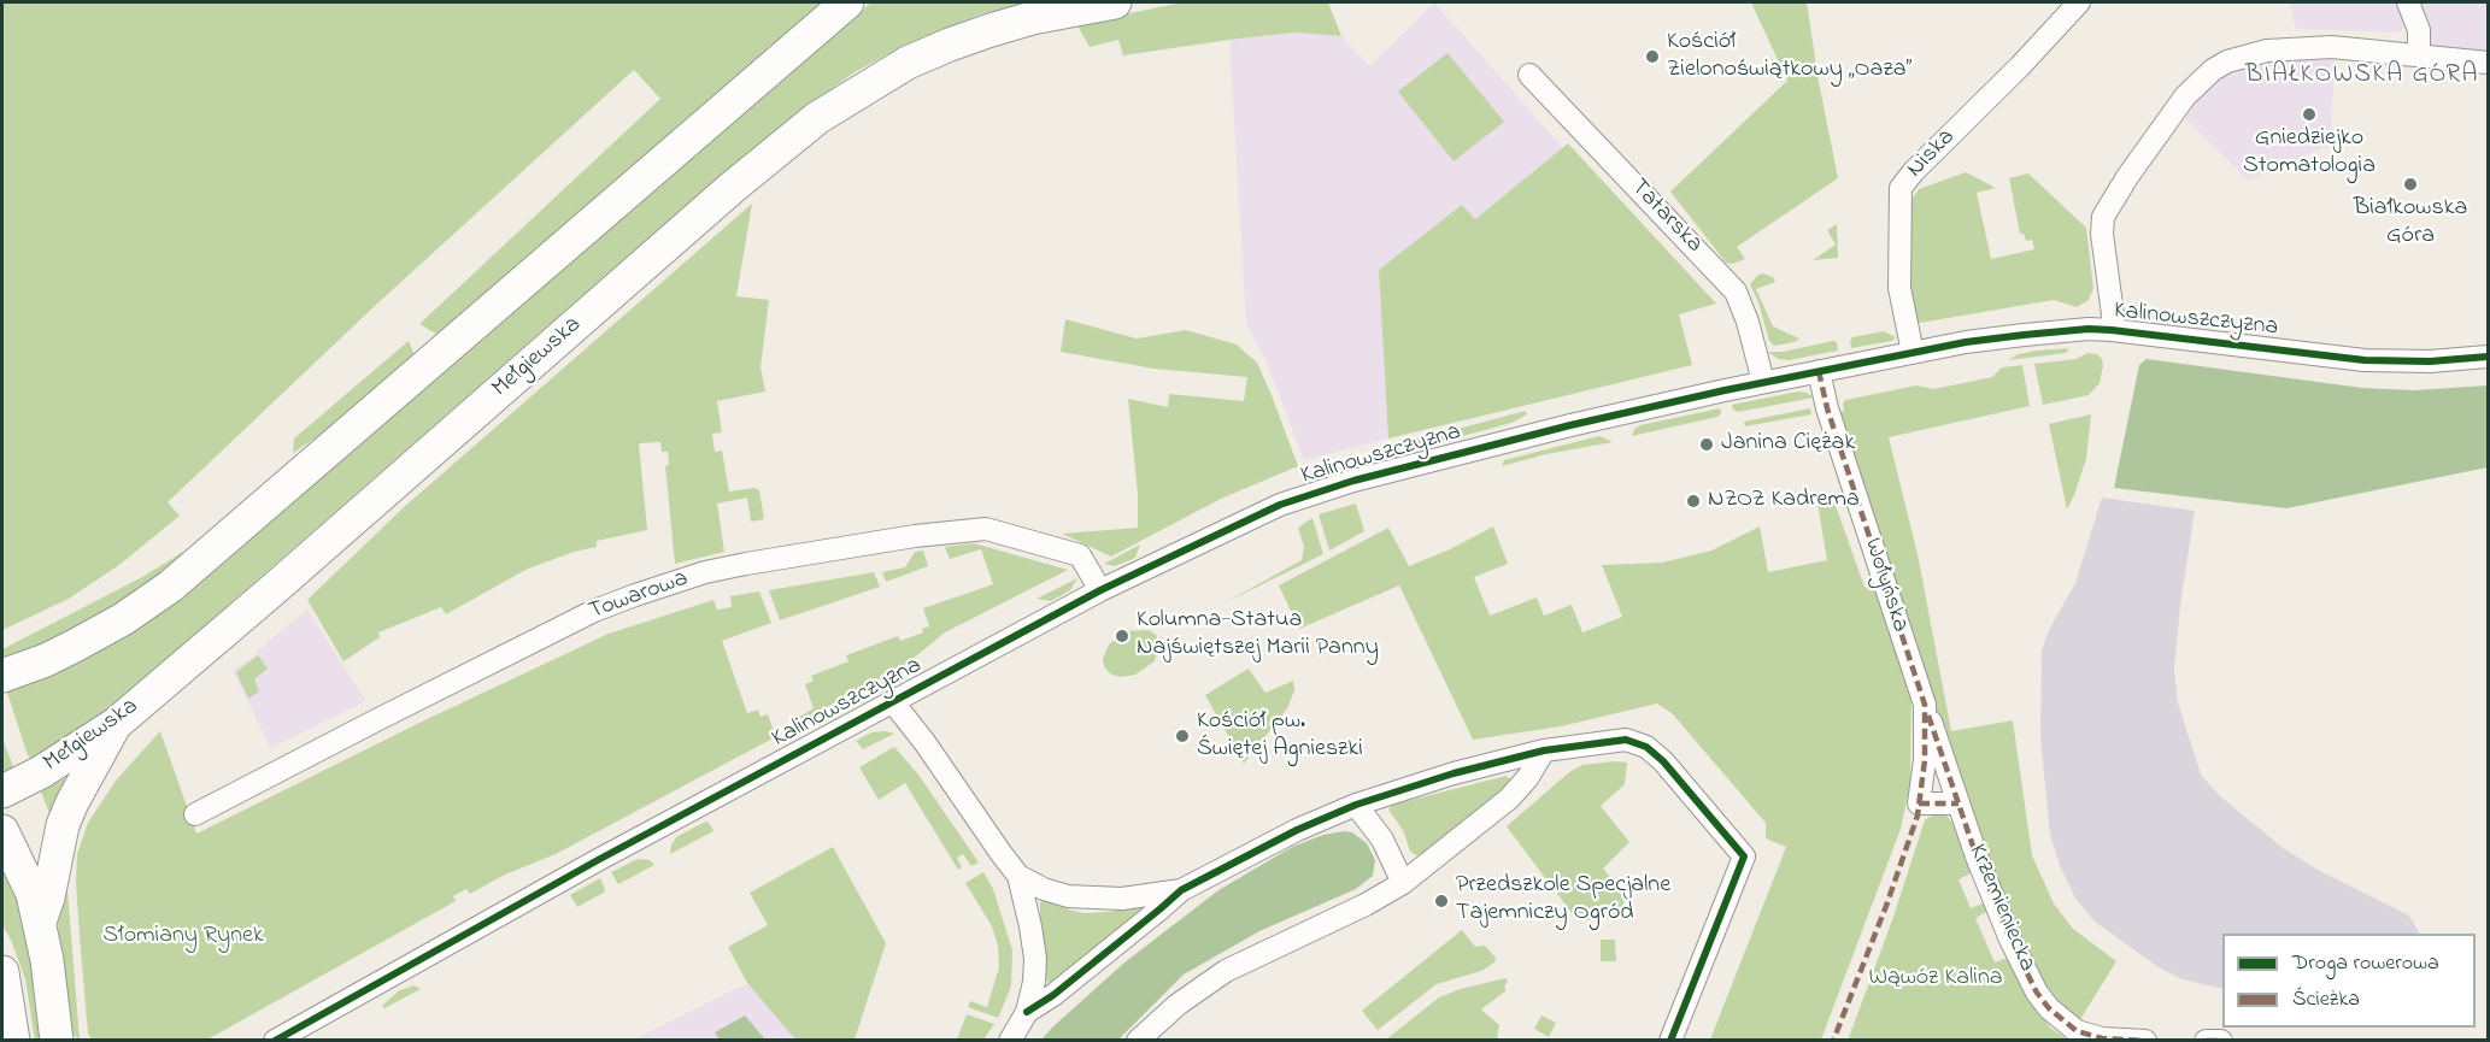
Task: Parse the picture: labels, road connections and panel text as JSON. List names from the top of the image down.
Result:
{
  "streets": {
    "main road": ["Mełgiewska"],
    "street": [
      "Niska",
      "Tatarska",
      "Kalinowszczyzna",
      "Wołyńska",
      "Towarowa",
      "Krzemieniecka"
    ]
  },
  "crossings": [
    ["Niska", "Kalinowszczyzna"],
    ["Tatarska", "Kalinowszczyzna"],
    ["Kalinowszczyzna", "Wołyńska"],
    ["Kalinowszczyzna", "Towarowa"],
    ["Wołyńska", "Krzemieniecka"]
  ],
  "districts": ["BIAŁKOWSKA GÓRA"],
  "parks": ["Słomiany Rynek", "Wąwóz Kalina"],
  "places": [
    "Kościół Zielonoświątkowy „Oaza”",
    "Gniedziejko Stomatologia",
    "Białkowska Góra",
    "Janina Ciężak",
    "NZOZ Kadrema",
    "Kolumna-Statua Najświętszej Marii Panny",
    "Kościół pw. Świętej Agnieszki",
    "Przedszkole Specjalne Tajemniczy Ogród"
  ],
  "legend": ["Droga rowerowa", "Ścieżka"]
}
